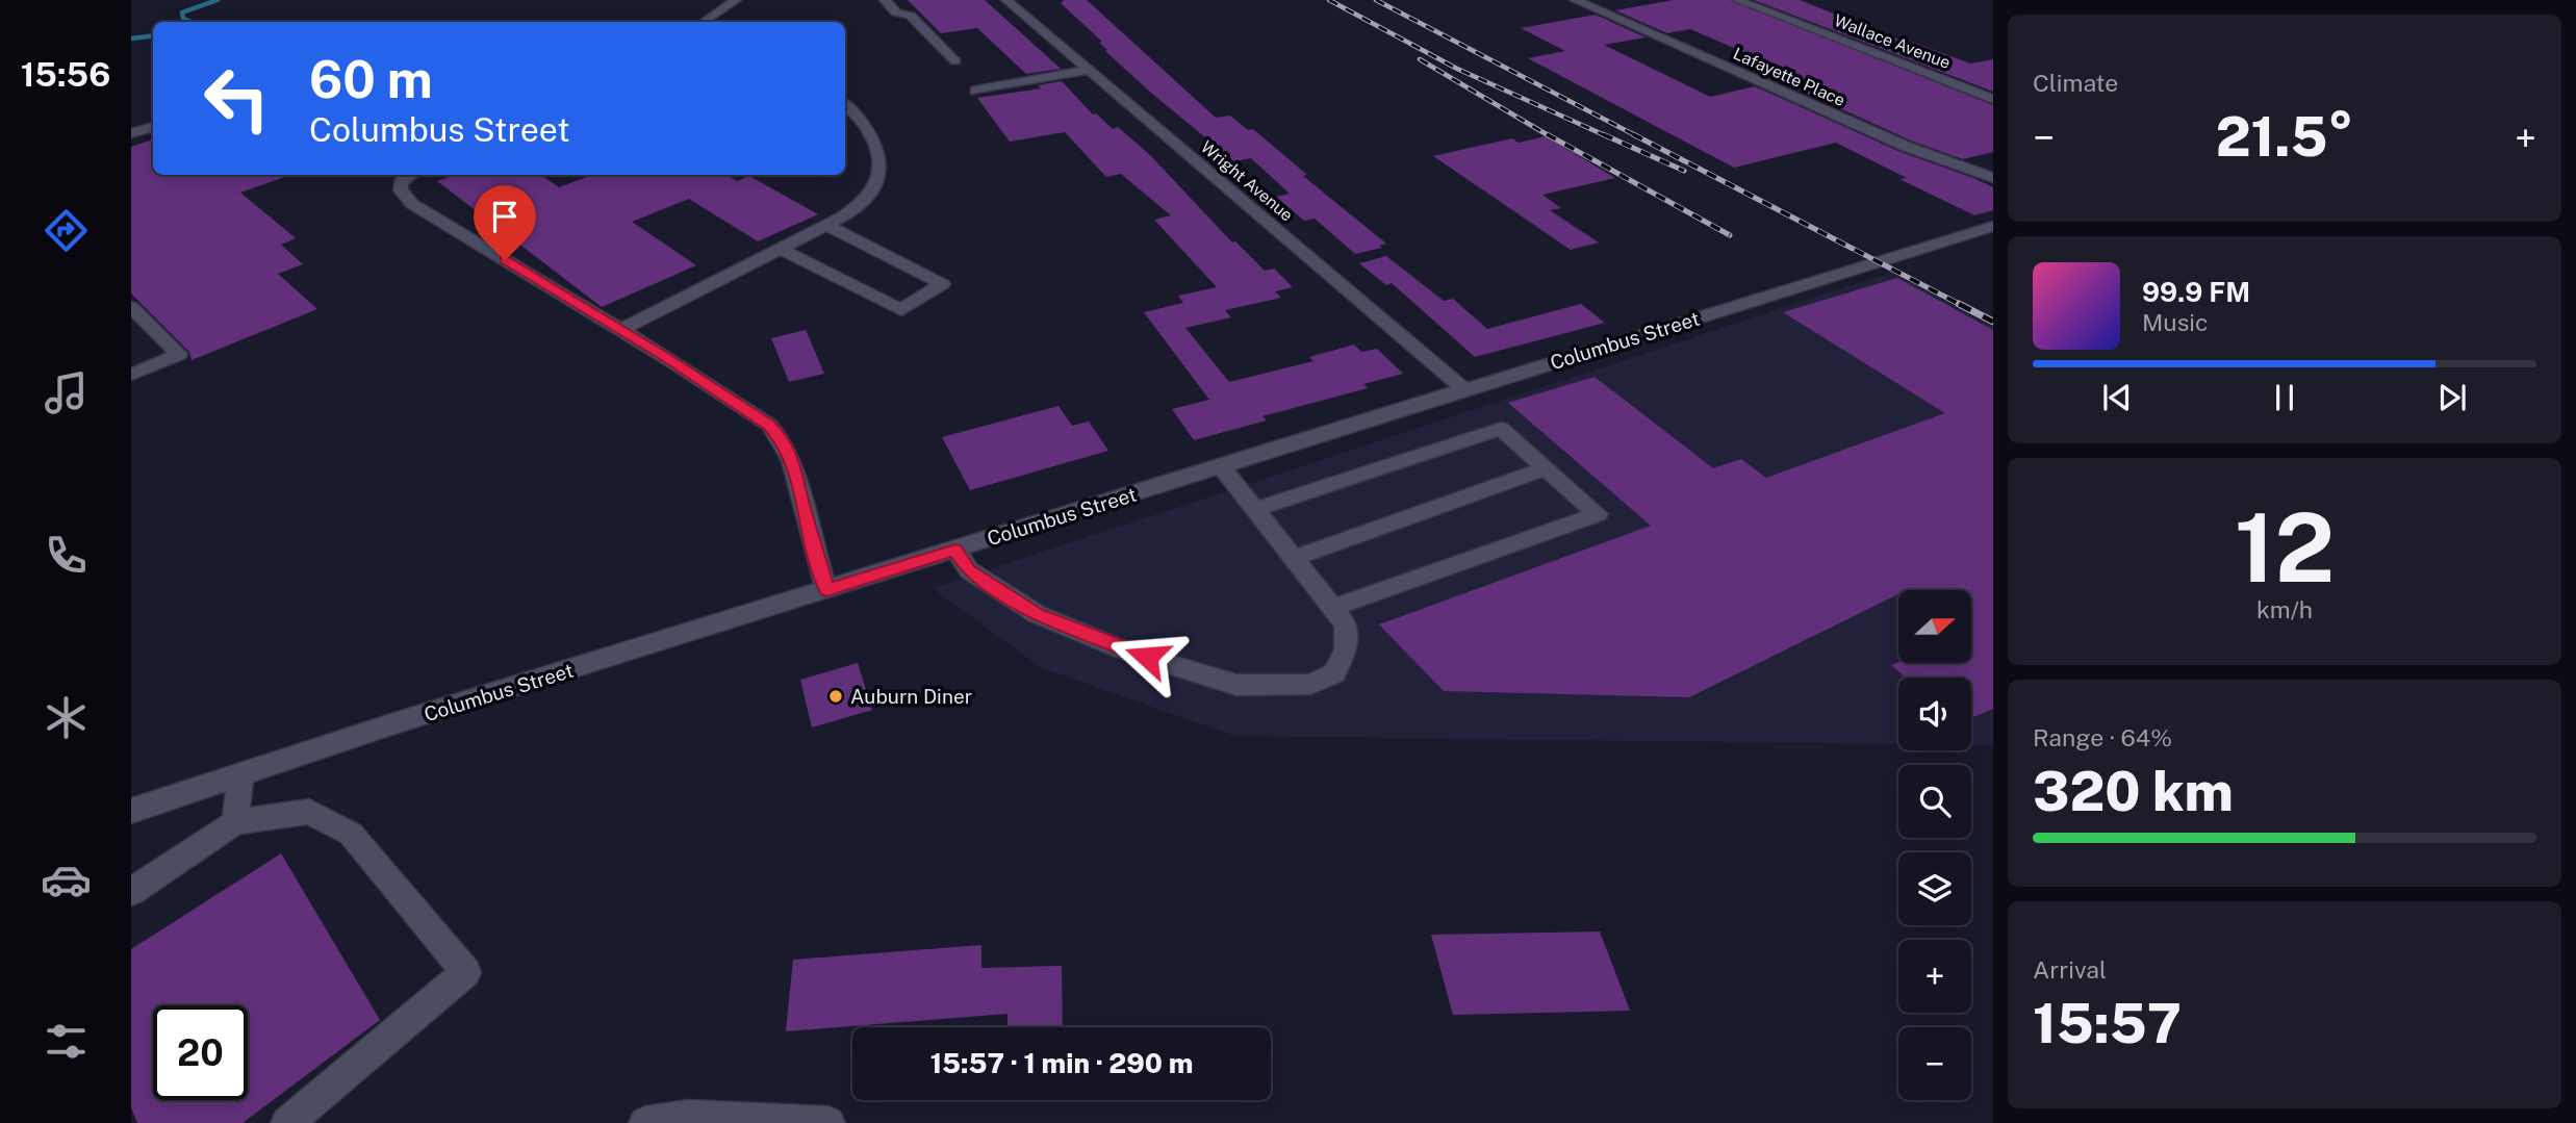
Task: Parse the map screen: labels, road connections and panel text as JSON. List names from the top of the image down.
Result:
{
  "streets": {
    "street": [
      "Wallace Avenue",
      "Lafayette Place",
      "Wright Avenue",
      "Columbus Street"
    ]
  },
  "crossings": [
    ["Wright Avenue", "Columbus Street"]
  ],
  "places": ["Auburn Diner"],
  "north": "right",
  "page": {
    "tabs": "15:56",
    "tile": [
      "Climate",
      ["12", "km/h"],
      ["Range · 64%", "320 km"],
      ["Arrival", "15:57"]
    ],
    "turn": ["60 m", "Columbus Street"],
    "heat": ["−", "21.5°", "+"],
    "song": ["99.9 FM", "Music"],
    "map_buttons": ["+", "−"],
    "limit": "20",
    "trip": "15:57 · 1 min · 290 m"
  }
}
